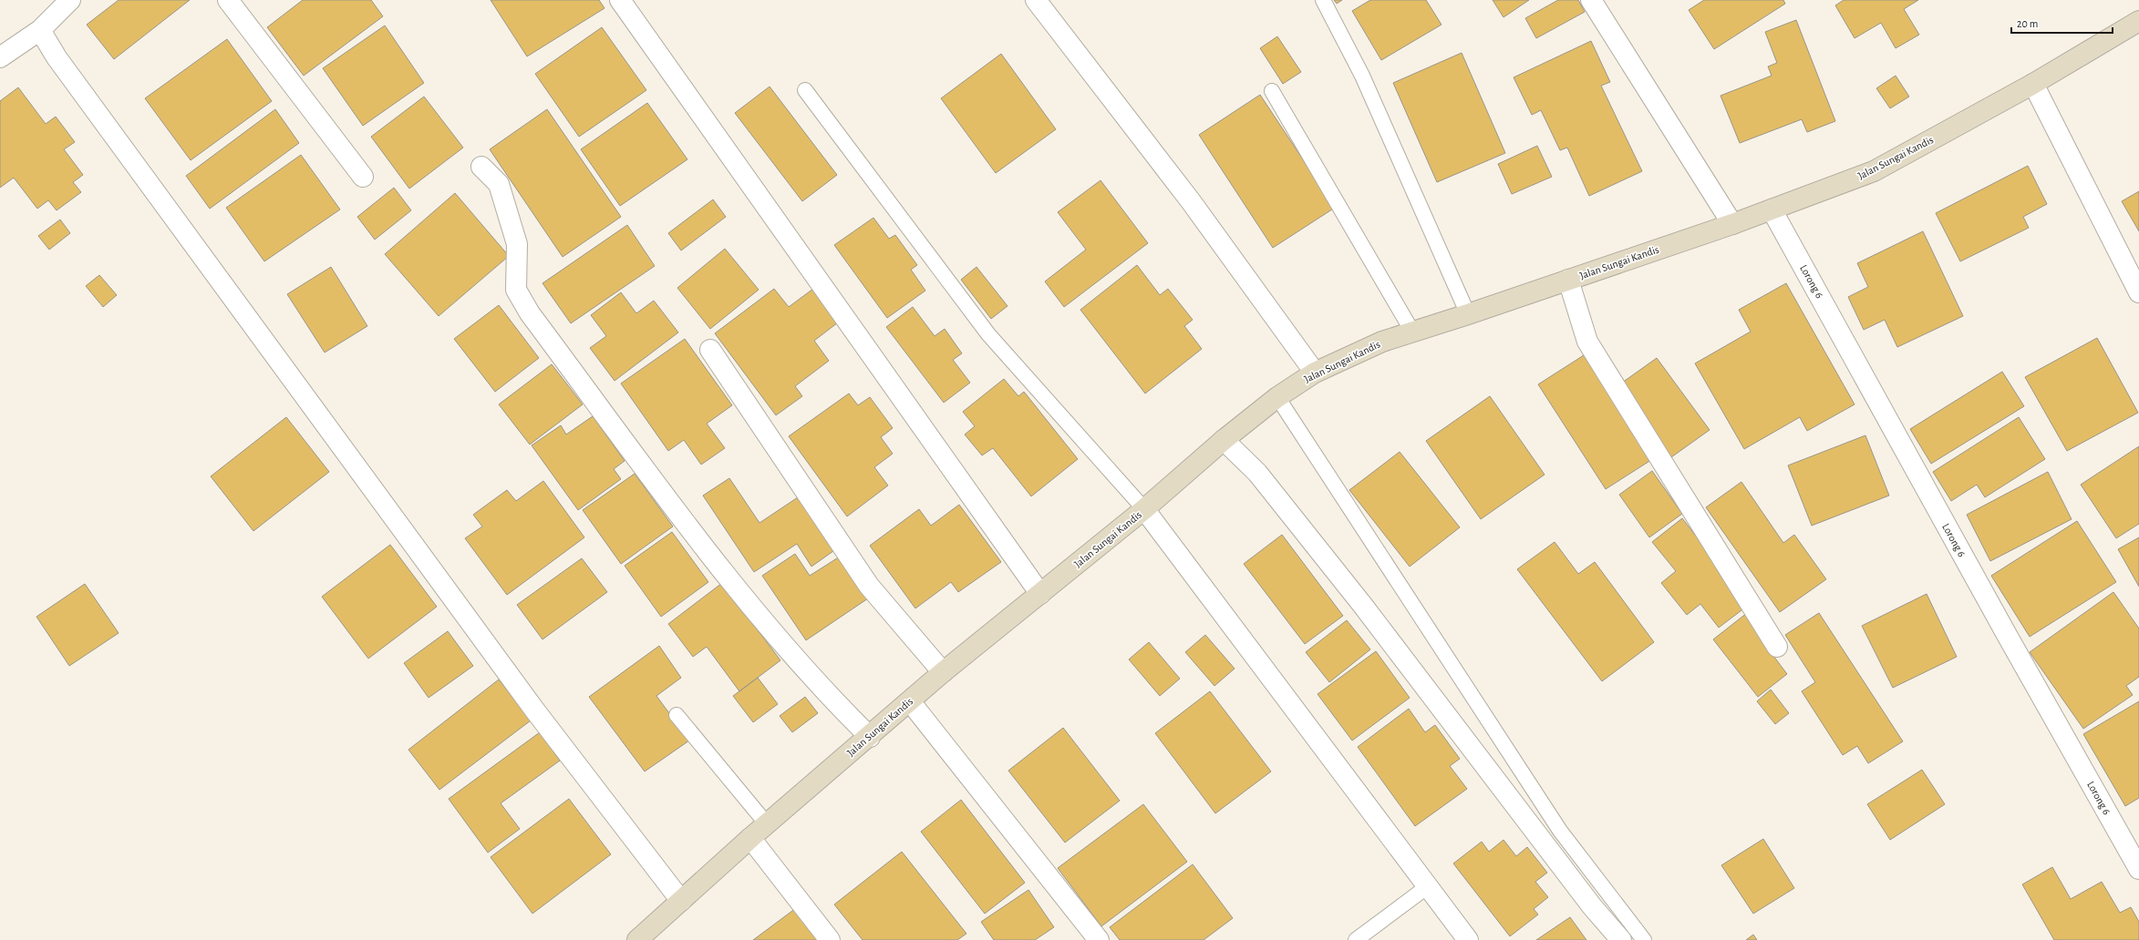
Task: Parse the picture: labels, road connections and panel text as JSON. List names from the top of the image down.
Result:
{
  "streets": {
    "street": ["Jalan Sungai Kandis", "Lorong 6"]
  },
  "crossings": [
    ["Jalan Sungai Kandis", "Lorong 6"]
  ],
  "scale_bar": "20 m"
}
